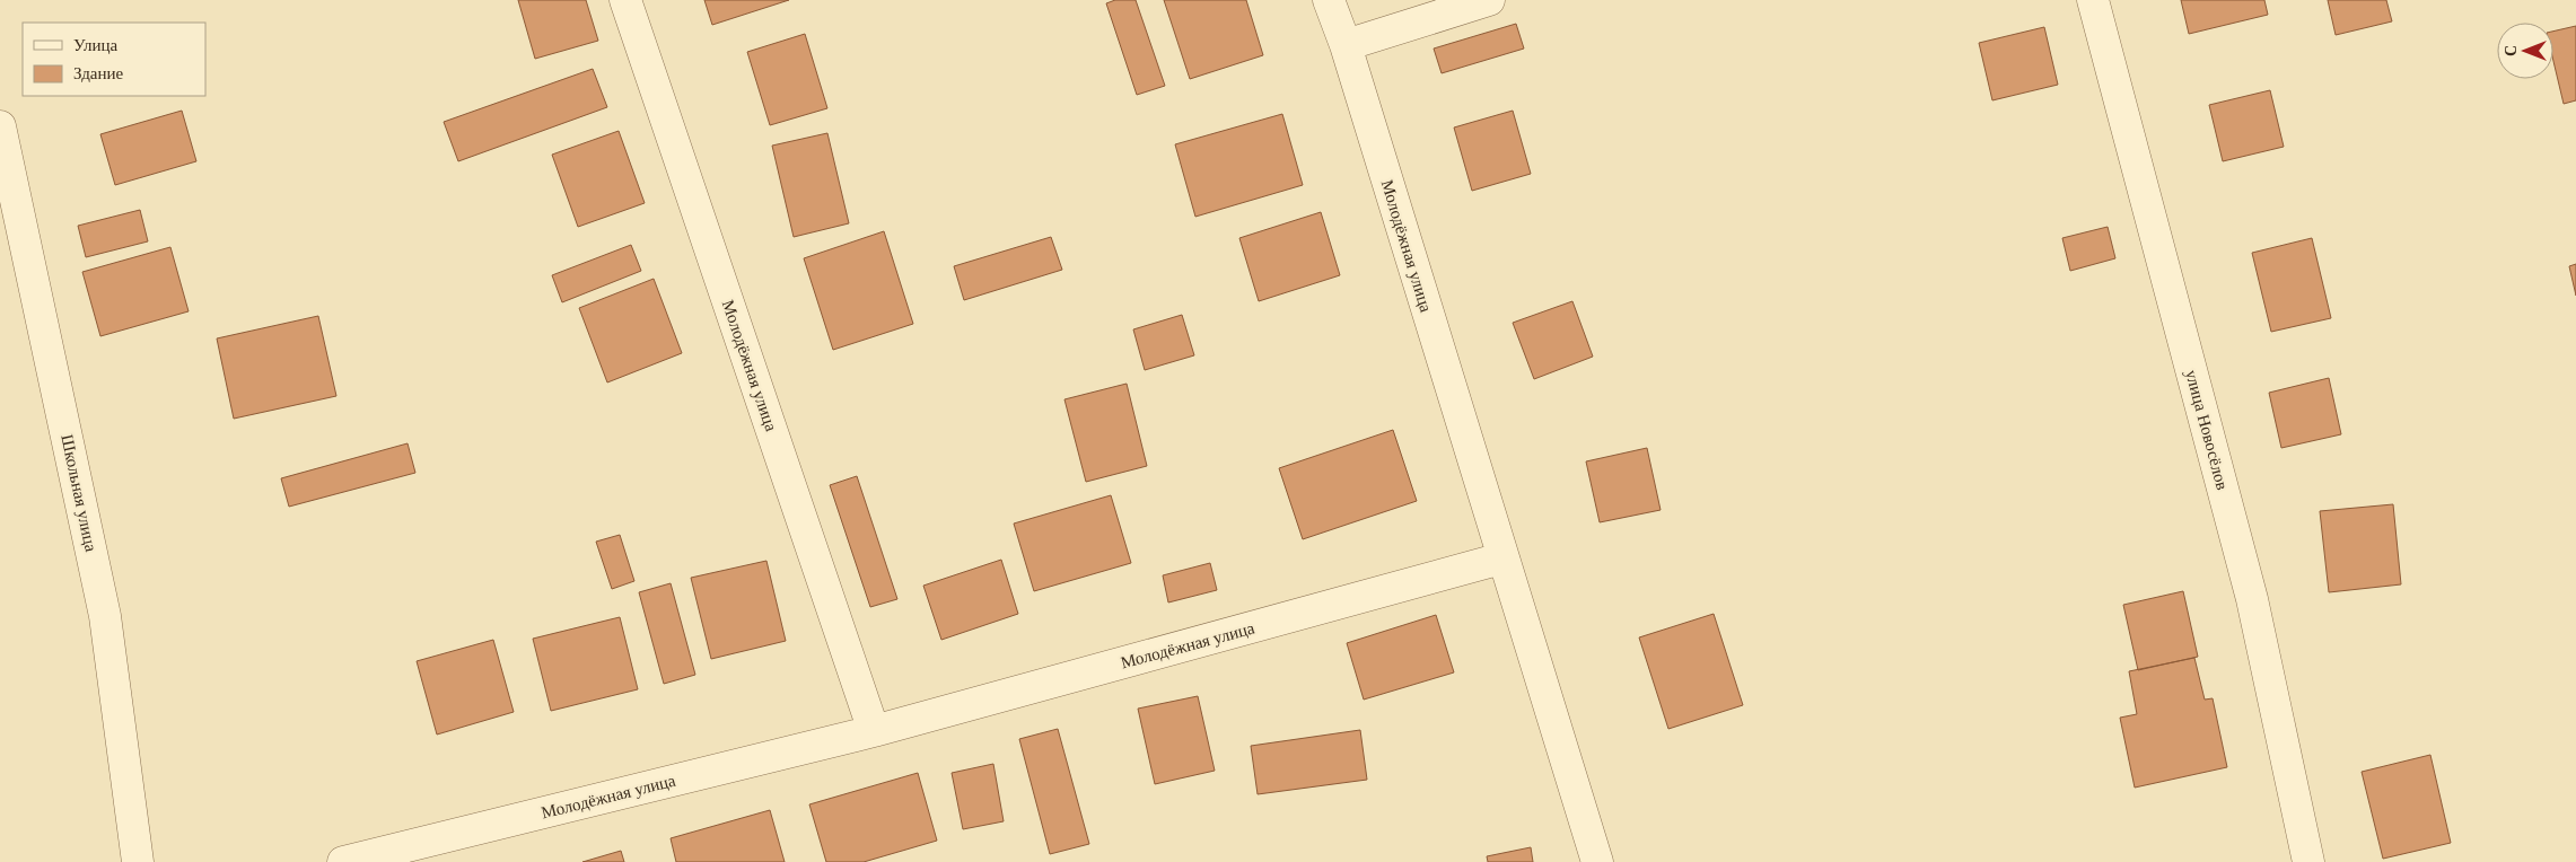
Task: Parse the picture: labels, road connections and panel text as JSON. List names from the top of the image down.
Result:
{
  "streets": {
    "street": ["Молодёжная улица", "улица Новосёлов", "Школьная улица"]
  },
  "legend": ["Улица", "Здание"],
  "north": "left"
}
